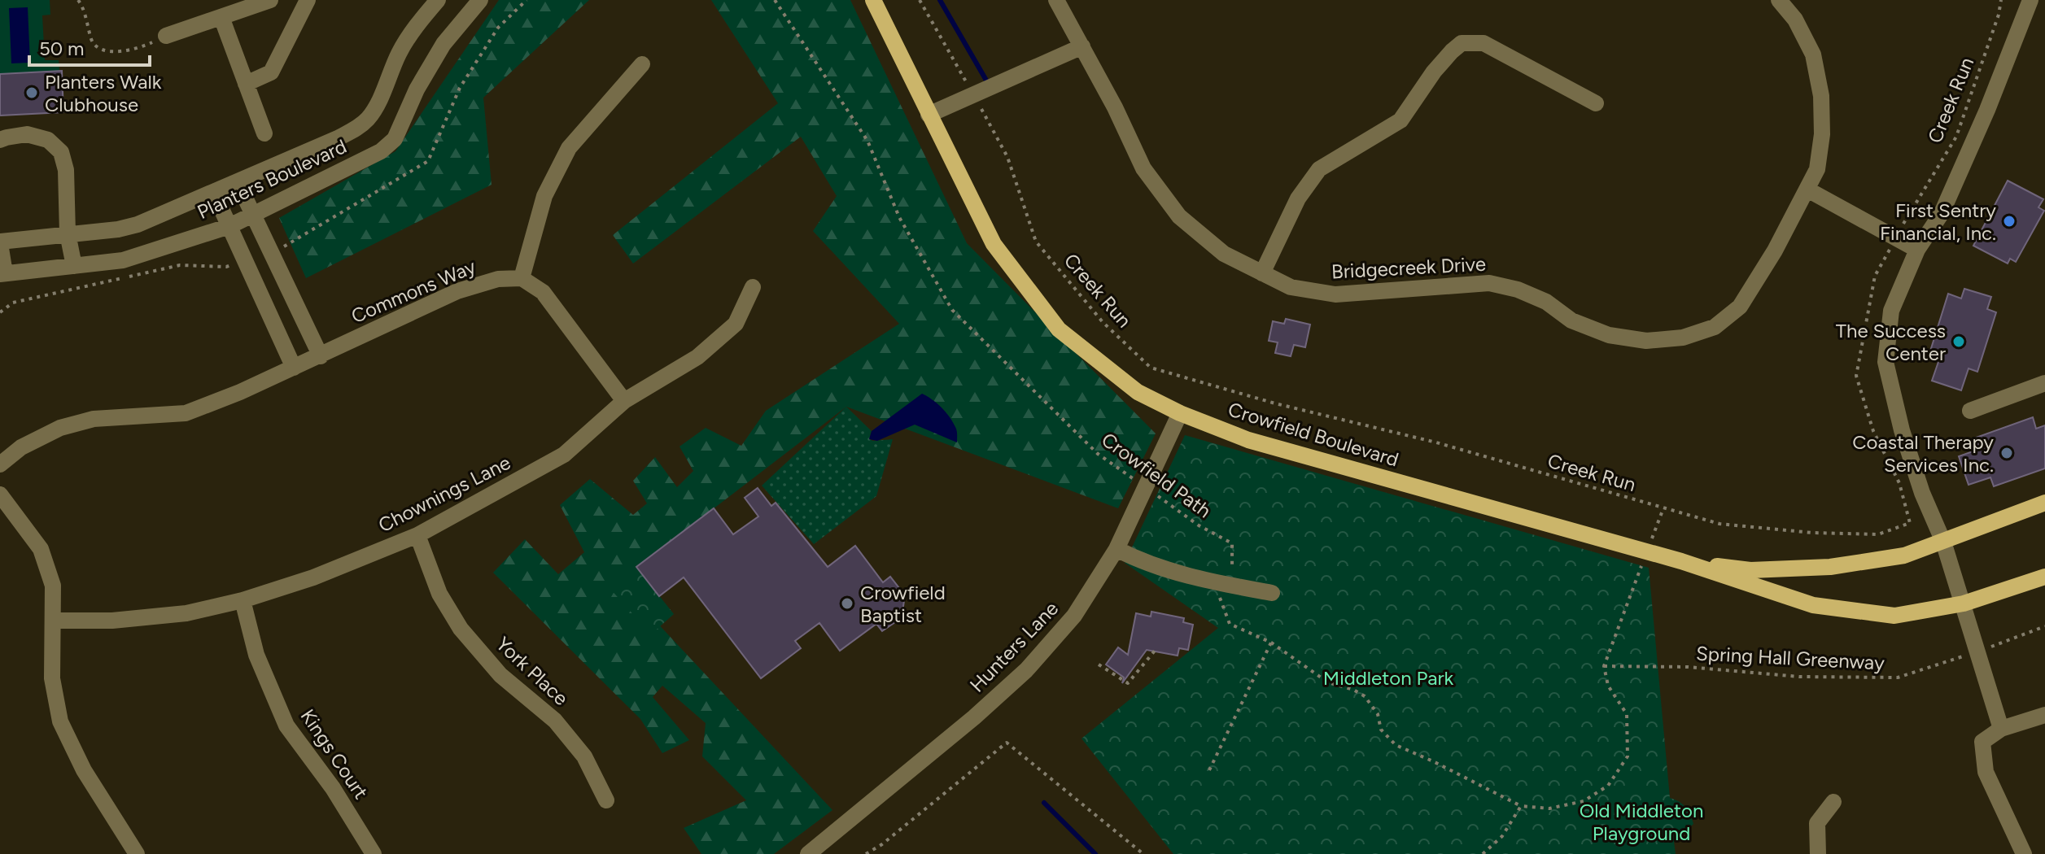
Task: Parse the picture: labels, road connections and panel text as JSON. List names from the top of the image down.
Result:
{
  "streets": {
    "main road": ["Crowfield Boulevard"],
    "street": [
      "Planters Boulevard",
      "Bridgecreek Drive",
      "Commons Way",
      "Chownings Lane",
      "Hunters Lane",
      "York Place",
      "Kings Court"
    ],
    "path": ["Creek Run", "Crowfield Path", "Spring Hall Greenway"]
  },
  "crossings": [
    ["Crowfield Boulevard", "Hunters Lane"],
    ["Crowfield Path", "Hunters Lane"],
    ["Chownings Lane", "York Place"],
    ["Chownings Lane", "Kings Court"]
  ],
  "parks": ["Middleton Park", "Old Middleton Playground"],
  "places": [
    "Planters Walk Clubhouse",
    "First Sentry Financial, Inc.",
    "The Success Center",
    "Coastal Therapy Services Inc.",
    "Crowfield Baptist"
  ],
  "scale_bar": "50 m"
}
